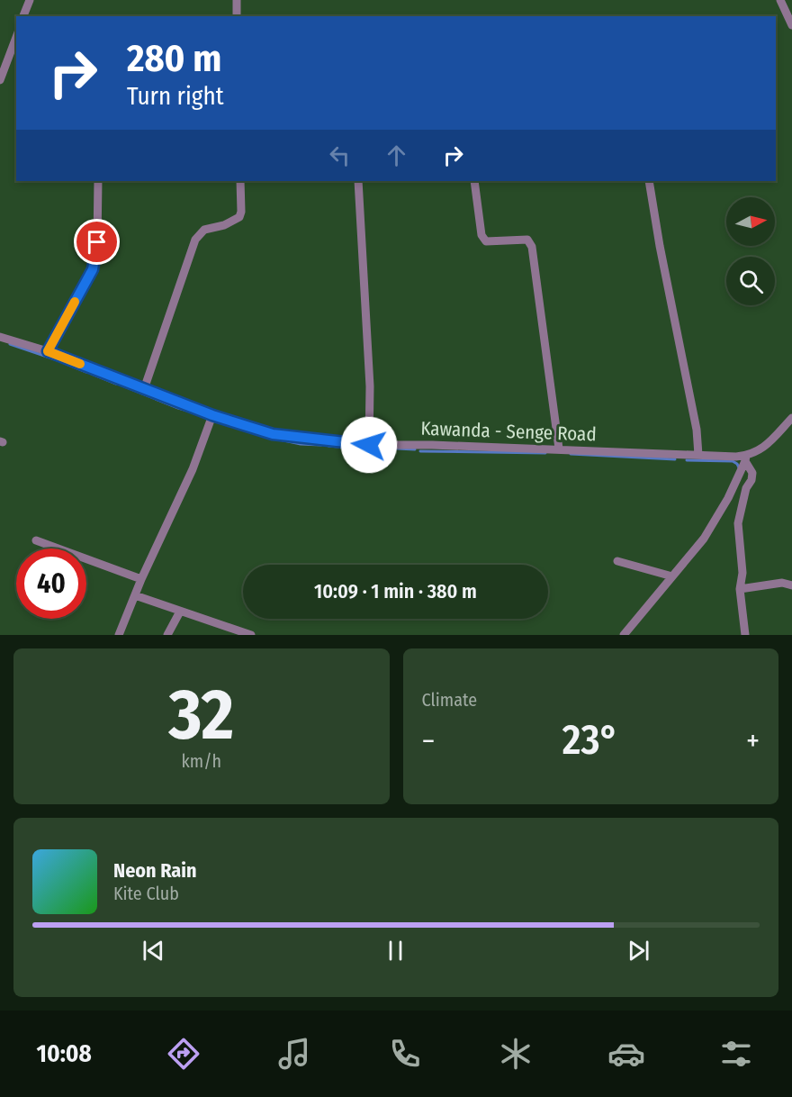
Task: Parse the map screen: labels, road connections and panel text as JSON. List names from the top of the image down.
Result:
{
  "streets": {
    "street": ["Kawanda - Senge Road"]
  },
  "north": "right",
  "page": {
    "turn": ["280 m", "Turn right"],
    "limit": "40",
    "trip": "10:09 · 1 min · 380 m",
    "tile": [
      ["32", "km/h"],
      "Climate"
    ],
    "heat": ["−", "23°", "+"],
    "song": ["Neon Rain", "Kite Club"],
    "tabs": "10:08"
  }
}
